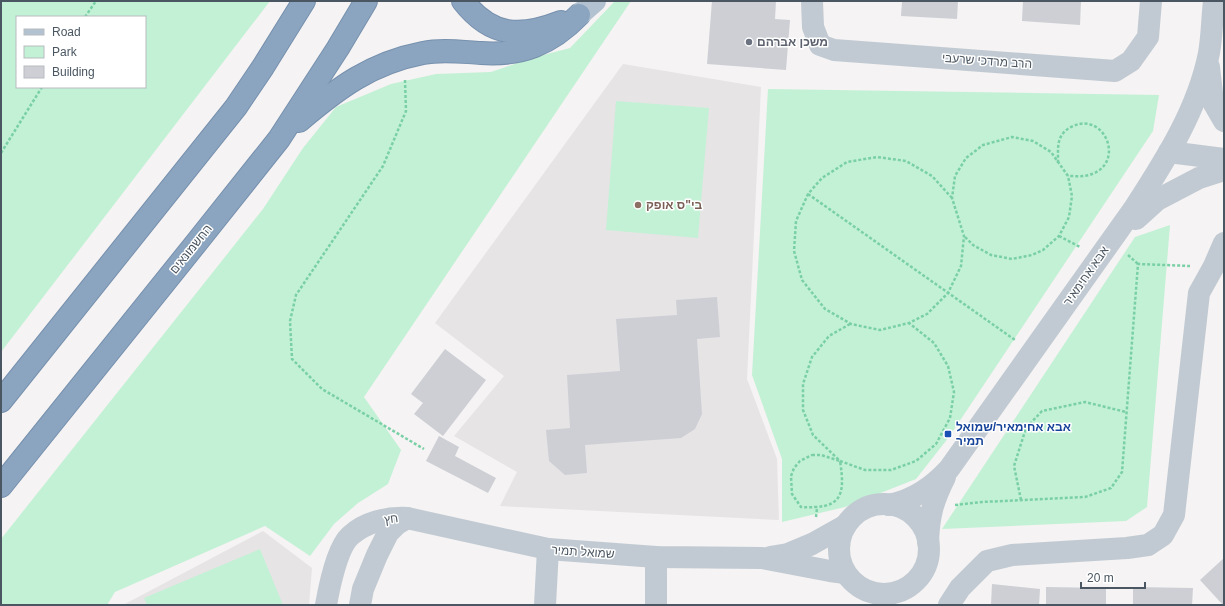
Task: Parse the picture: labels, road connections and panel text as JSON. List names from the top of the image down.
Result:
{
  "streets": {
    "highway": ["החשמונאים"],
    "street": [
      "הרב מרדכי שרעבי",
      "אבא אחימאיר",
      "חץ",
      "שמואל תמיר"
    ]
  },
  "crossings": [
    ["אבא אחימאיר", "שמואל תמיר"],
    ["חץ", "שמואל תמיר"]
  ],
  "places": {
    "other": ["משכן אברהם", "בי\"ס אופק"],
    "transit": ["אבא אחימאיר/שמואל תמיר"]
  },
  "legend": ["Road", "Park", "Building"],
  "scale_bar": "20 m"
}
